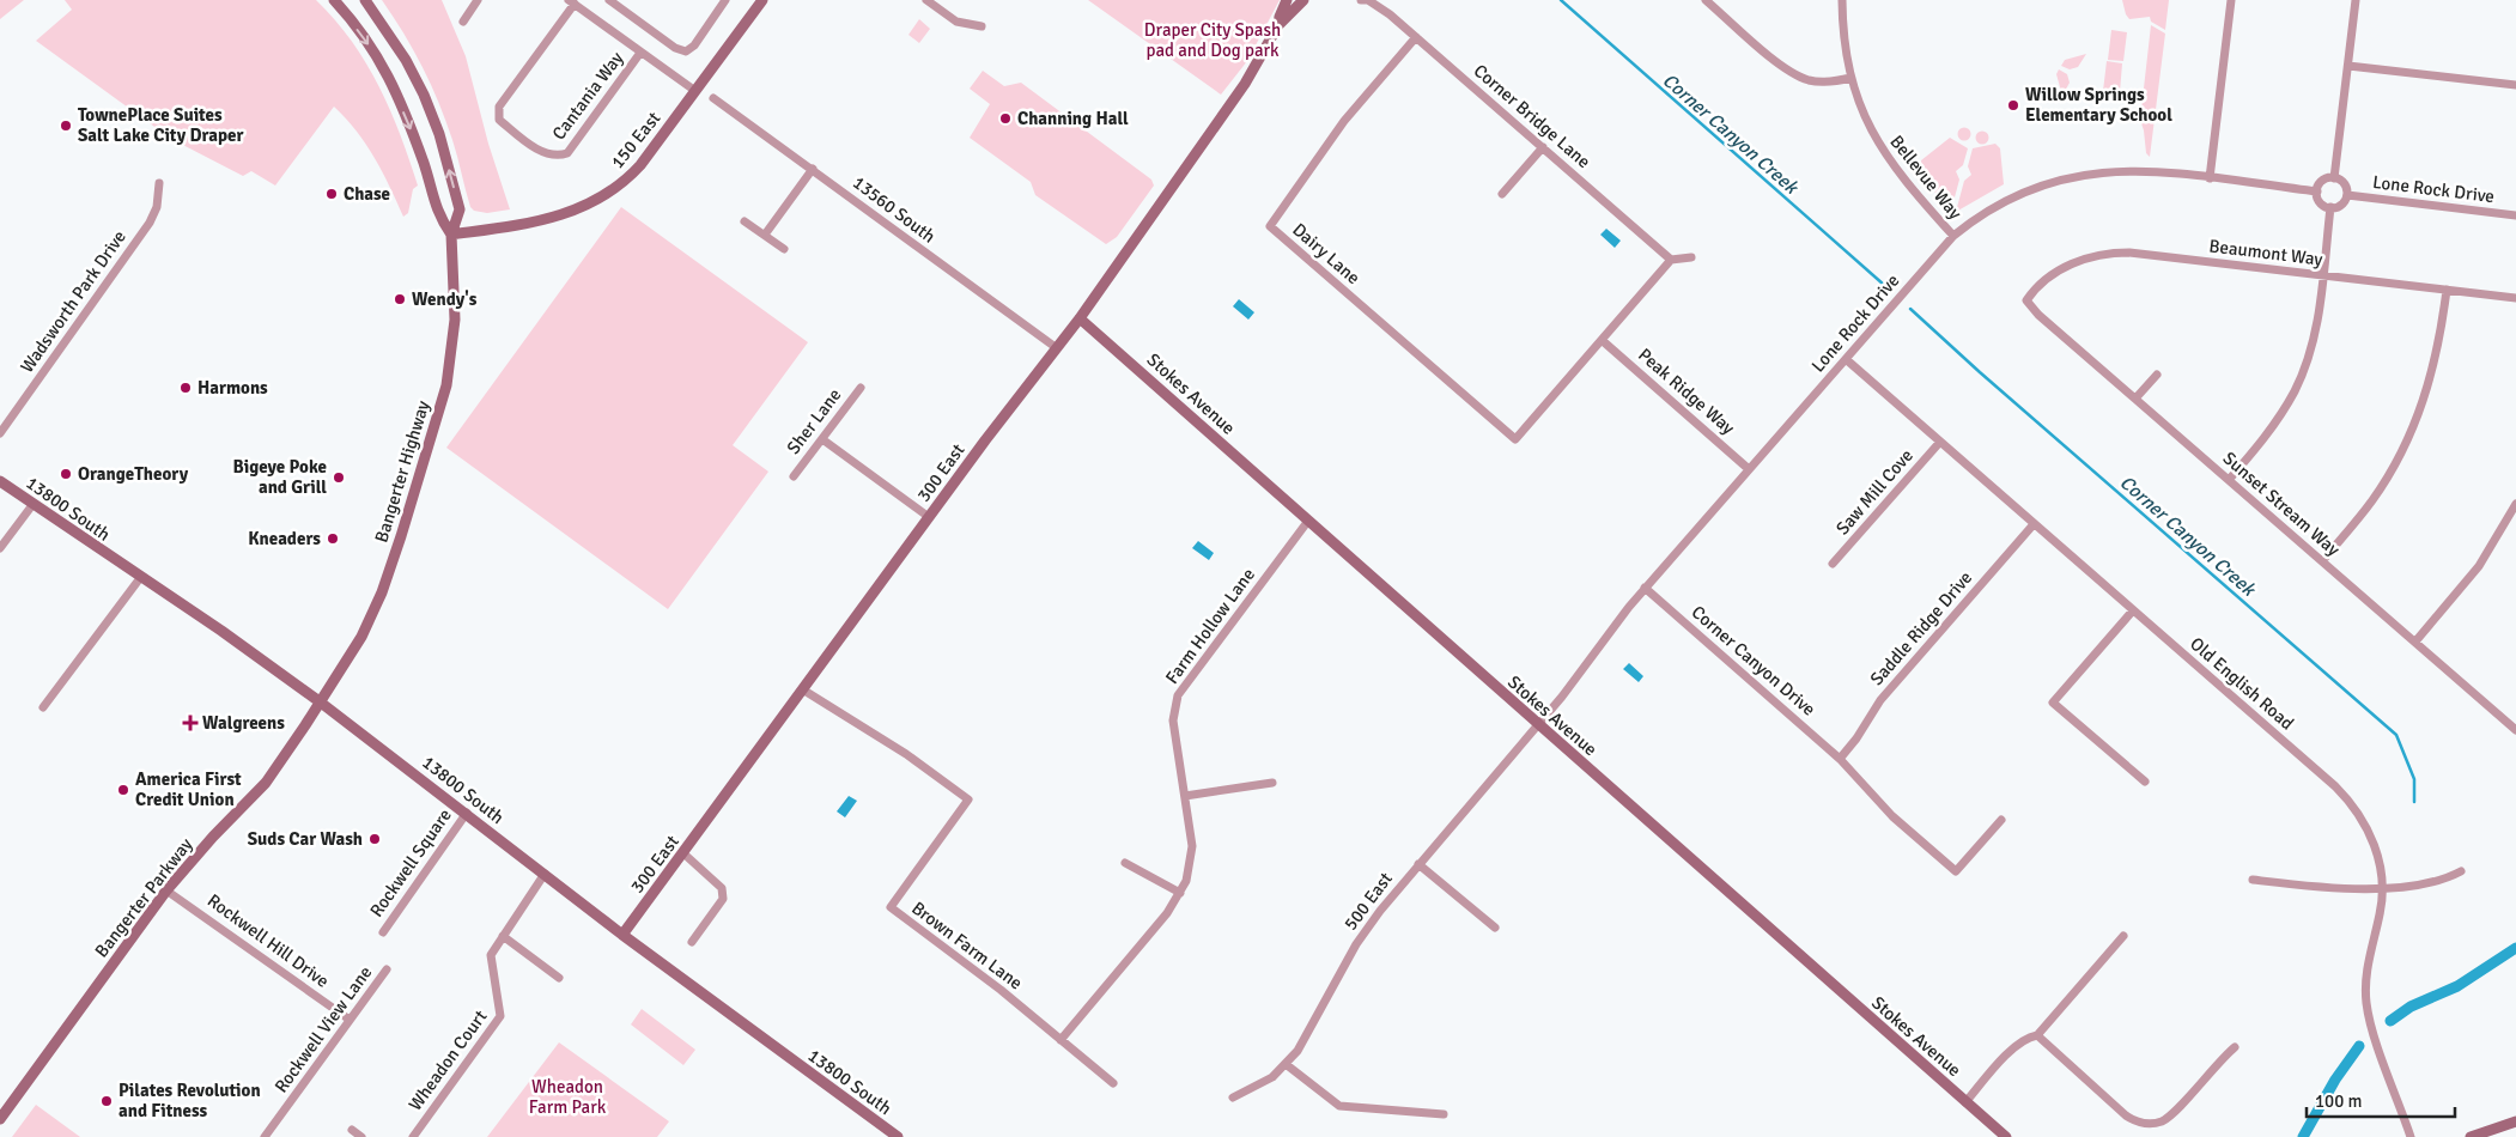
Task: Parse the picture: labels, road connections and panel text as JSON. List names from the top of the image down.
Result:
{
  "streets": {
    "main road": [
      "150 East",
      "Stokes Avenue",
      "Bangerter Highway",
      "300 East",
      "13800 South",
      "Bangerter Parkway"
    ],
    "street": [
      "Cantania Way",
      "Corner Bridge Lane",
      "Bellevue Way",
      "Lone Rock Drive",
      "13560 South",
      "Beaumont Way",
      "Dairy Lane",
      "Wadsworth Park Drive",
      "Peak Ridge Way",
      "Sher Lane",
      "Saw Mill Cove",
      "Sunset Stream Way",
      "Farm Hollow Lane",
      "Saddle Ridge Drive",
      "Corner Canyon Drive",
      "Old English Road",
      "Rockwell Square",
      "500 East",
      "Rockwell Hill Drive",
      "Brown Farm Lane",
      "Rockwell View Lane",
      "Wheadon Court"
    ]
  },
  "crossings": [
    ["Corner Bridge Lane", "Dairy Lane"],
    ["150 East", "Bangerter Highway"],
    ["Bellevue Way", "Lone Rock Drive"],
    ["Lone Rock Drive", "Peak Ridge Way"],
    ["Lone Rock Drive", "Stokes Avenue"],
    ["Lone Rock Drive", "Corner Canyon Drive"],
    ["Lone Rock Drive", "Old English Road"],
    ["Lone Rock Drive", "500 East"],
    ["13560 South", "300 East"],
    ["Beaumont Way", "Sunset Stream Way"],
    ["Dairy Lane", "Peak Ridge Way"],
    ["Stokes Avenue", "300 East"],
    ["Stokes Avenue", "Farm Hollow Lane"],
    ["Stokes Avenue", "500 East"],
    ["Bangerter Highway", "13800 South"],
    ["Bangerter Highway", "Bangerter Parkway"],
    ["300 East", "13800 South"],
    ["300 East", "Brown Farm Lane"],
    ["Saw Mill Cove", "Old English Road"],
    ["13800 South", "Rockwell Square"],
    ["13800 South", "Bangerter Parkway"],
    ["13800 South", "Wheadon Court"],
    ["Farm Hollow Lane", "Brown Farm Lane"],
    ["Saddle Ridge Drive", "Corner Canyon Drive"],
    ["Saddle Ridge Drive", "Old English Road"],
    ["Bangerter Parkway", "Rockwell Hill Drive"],
    ["Rockwell Hill Drive", "Rockwell View Lane"]
  ],
  "water": ["Corner Canyon Creek"],
  "parks": ["Draper City Spash pad and Dog park", "Wheadon Farm Park"],
  "places": {
    "other": [
      "Willow Springs Elementary School",
      "Channing Hall",
      "TownePlace Suites Salt Lake City Draper",
      "Chase",
      "Wendy's",
      "Harmons",
      "OrangeTheory",
      "Bigeye Poke and Grill",
      "Kneaders",
      "America First Credit Union",
      "Suds Car Wash",
      "Pilates Revolution and Fitness"
    ],
    "health": ["Walgreens"]
  },
  "scale_bar": "100 m"
}
